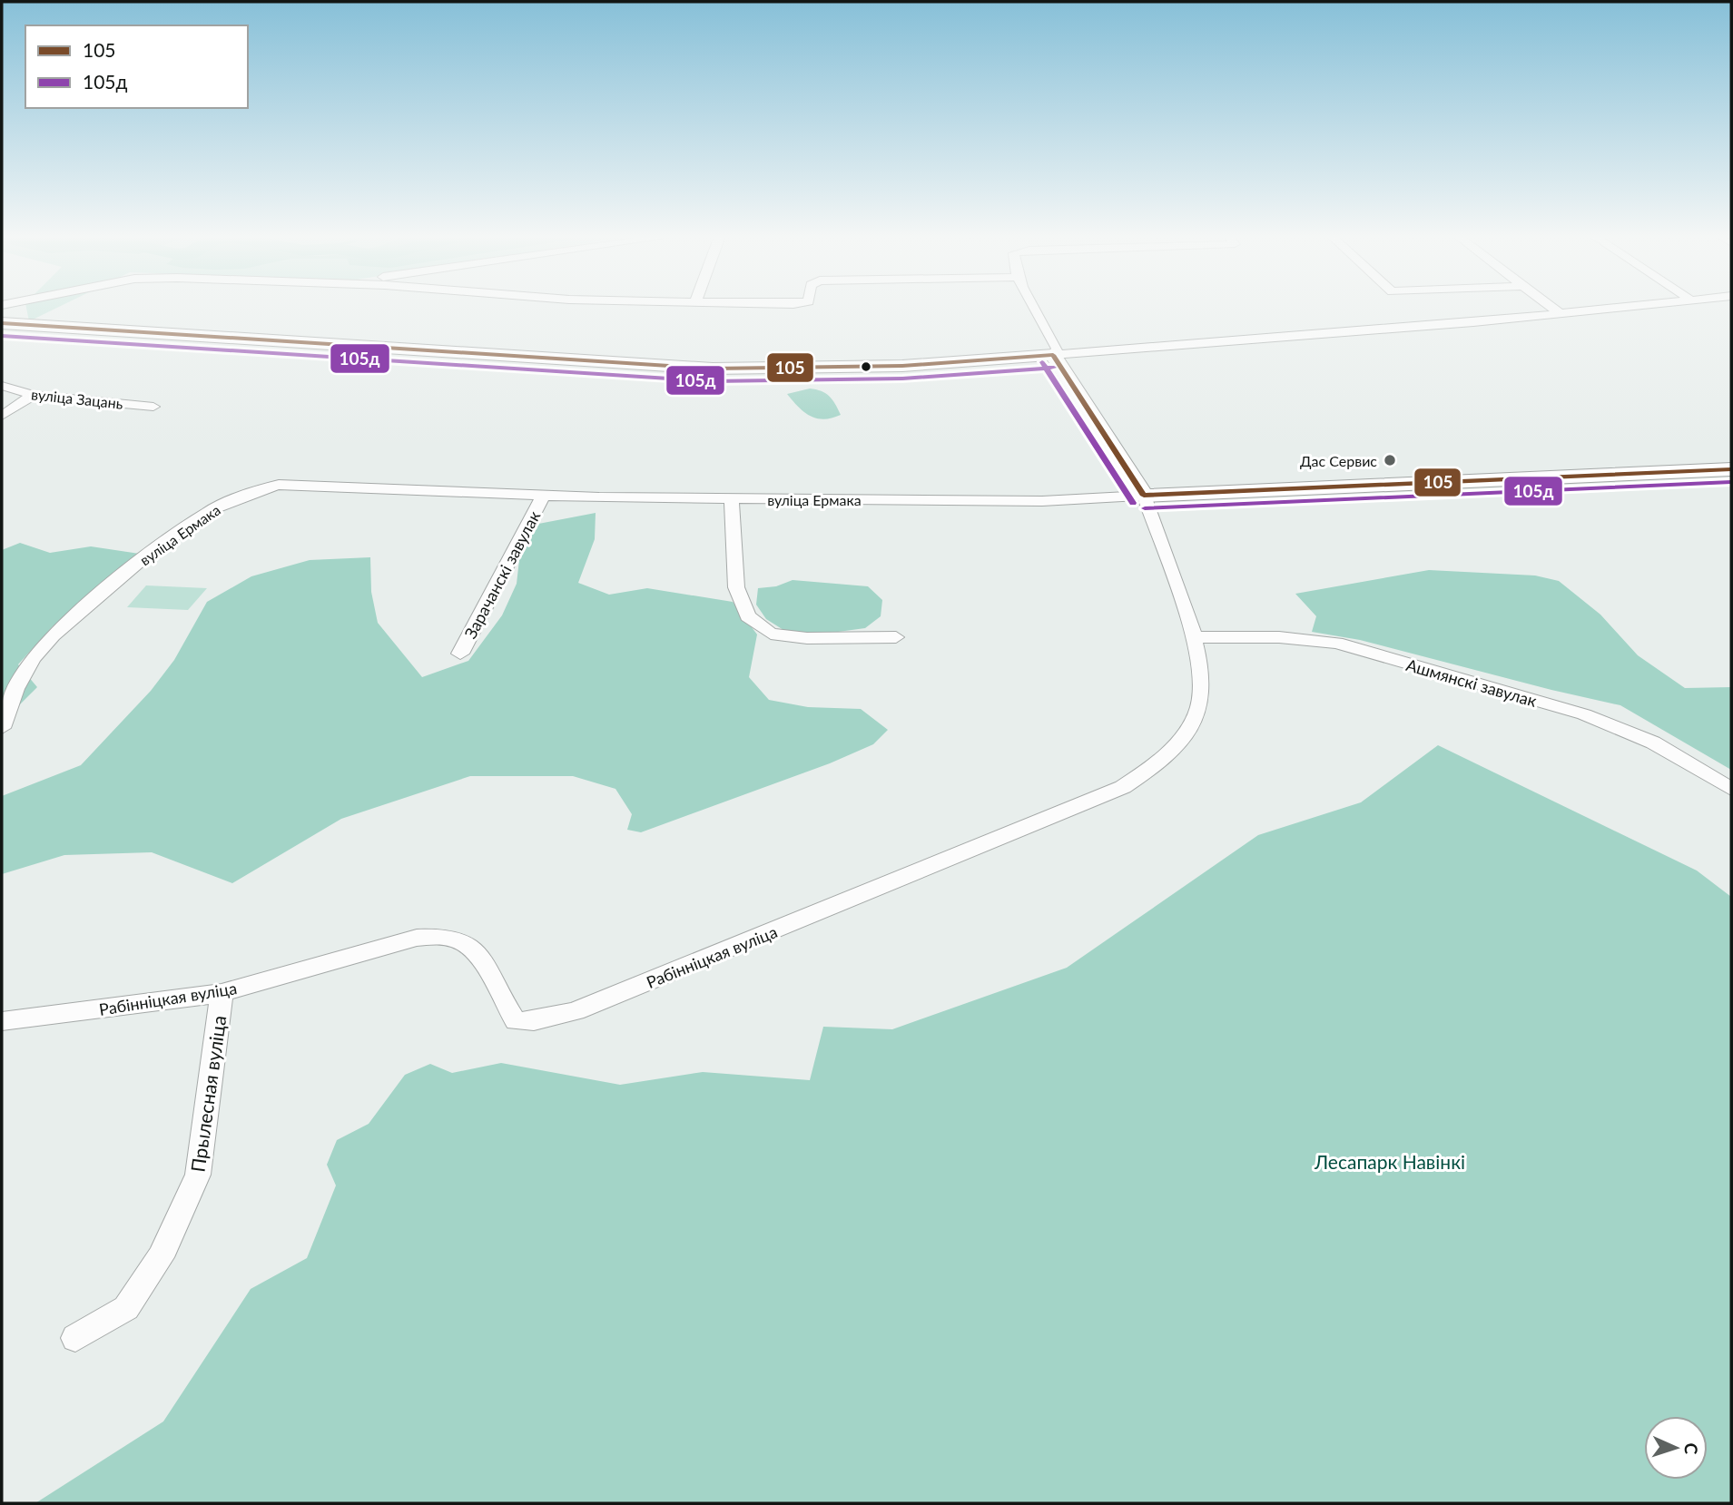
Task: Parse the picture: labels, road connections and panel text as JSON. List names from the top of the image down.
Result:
{
  "streets": {
    "street": [
      "вуліца Зацань",
      "вуліца Ермака",
      "Зарачанскі завулак",
      "Ашмянскі завулак",
      "Рабінніцкая вуліца",
      "Прылесная вуліца"
    ]
  },
  "crossings": [
    ["вуліца Ермака", "Зарачанскі завулак"],
    ["вуліца Ермака", "Рабінніцкая вуліца"],
    ["Ашмянскі завулак", "Рабінніцкая вуліца"],
    ["Рабінніцкая вуліца", "Прылесная вуліца"]
  ],
  "parks": ["Лесапарк Навінкі"],
  "places": ["Дас Сервис"],
  "lines": ["transit line 105", "transit line 105д"],
  "legend": ["105", "105д"],
  "north": "right"
}
